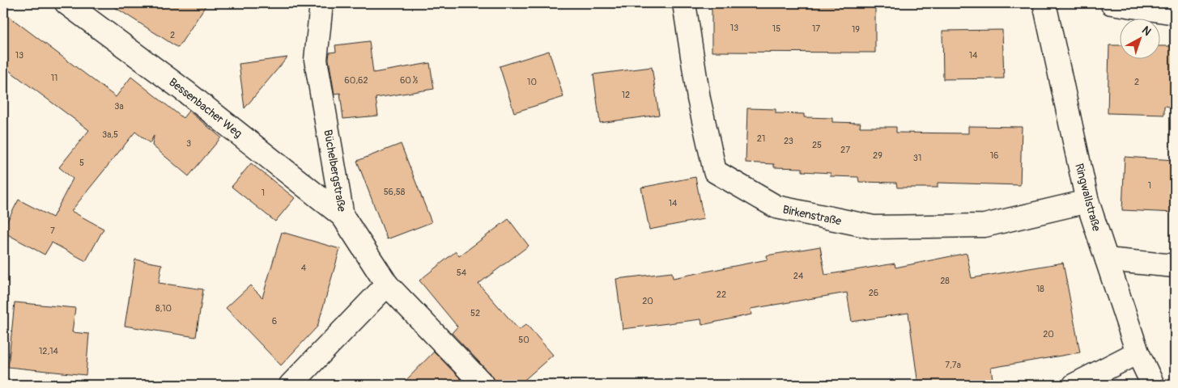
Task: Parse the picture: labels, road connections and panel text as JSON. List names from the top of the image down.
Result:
{
  "streets": {
    "street": [
      "Bessenbacher Weg",
      "Büchelbergstraße",
      "Ringwallstraße",
      "Birkenstraße"
    ]
  },
  "crossings": [
    ["Bessenbacher Weg", "Büchelbergstraße"],
    ["Ringwallstraße", "Birkenstraße"]
  ],
  "house_numbers": [
    "13",
    "15",
    "17",
    "19",
    "2",
    "13",
    "14",
    "11",
    "60,62",
    "60 ½",
    "10",
    "2",
    "12",
    "3a",
    "3a,5",
    "21",
    "23",
    "3",
    "25",
    "27",
    "29",
    "16",
    "31",
    "5",
    "1",
    "56,58",
    "1",
    "14",
    "7",
    "4",
    "54",
    "24",
    "28",
    "18",
    "26",
    "22",
    "20",
    "8,10",
    "52",
    "6",
    "20",
    "50",
    "12,14",
    "7,7a"
  ],
  "north": "top right"
}
